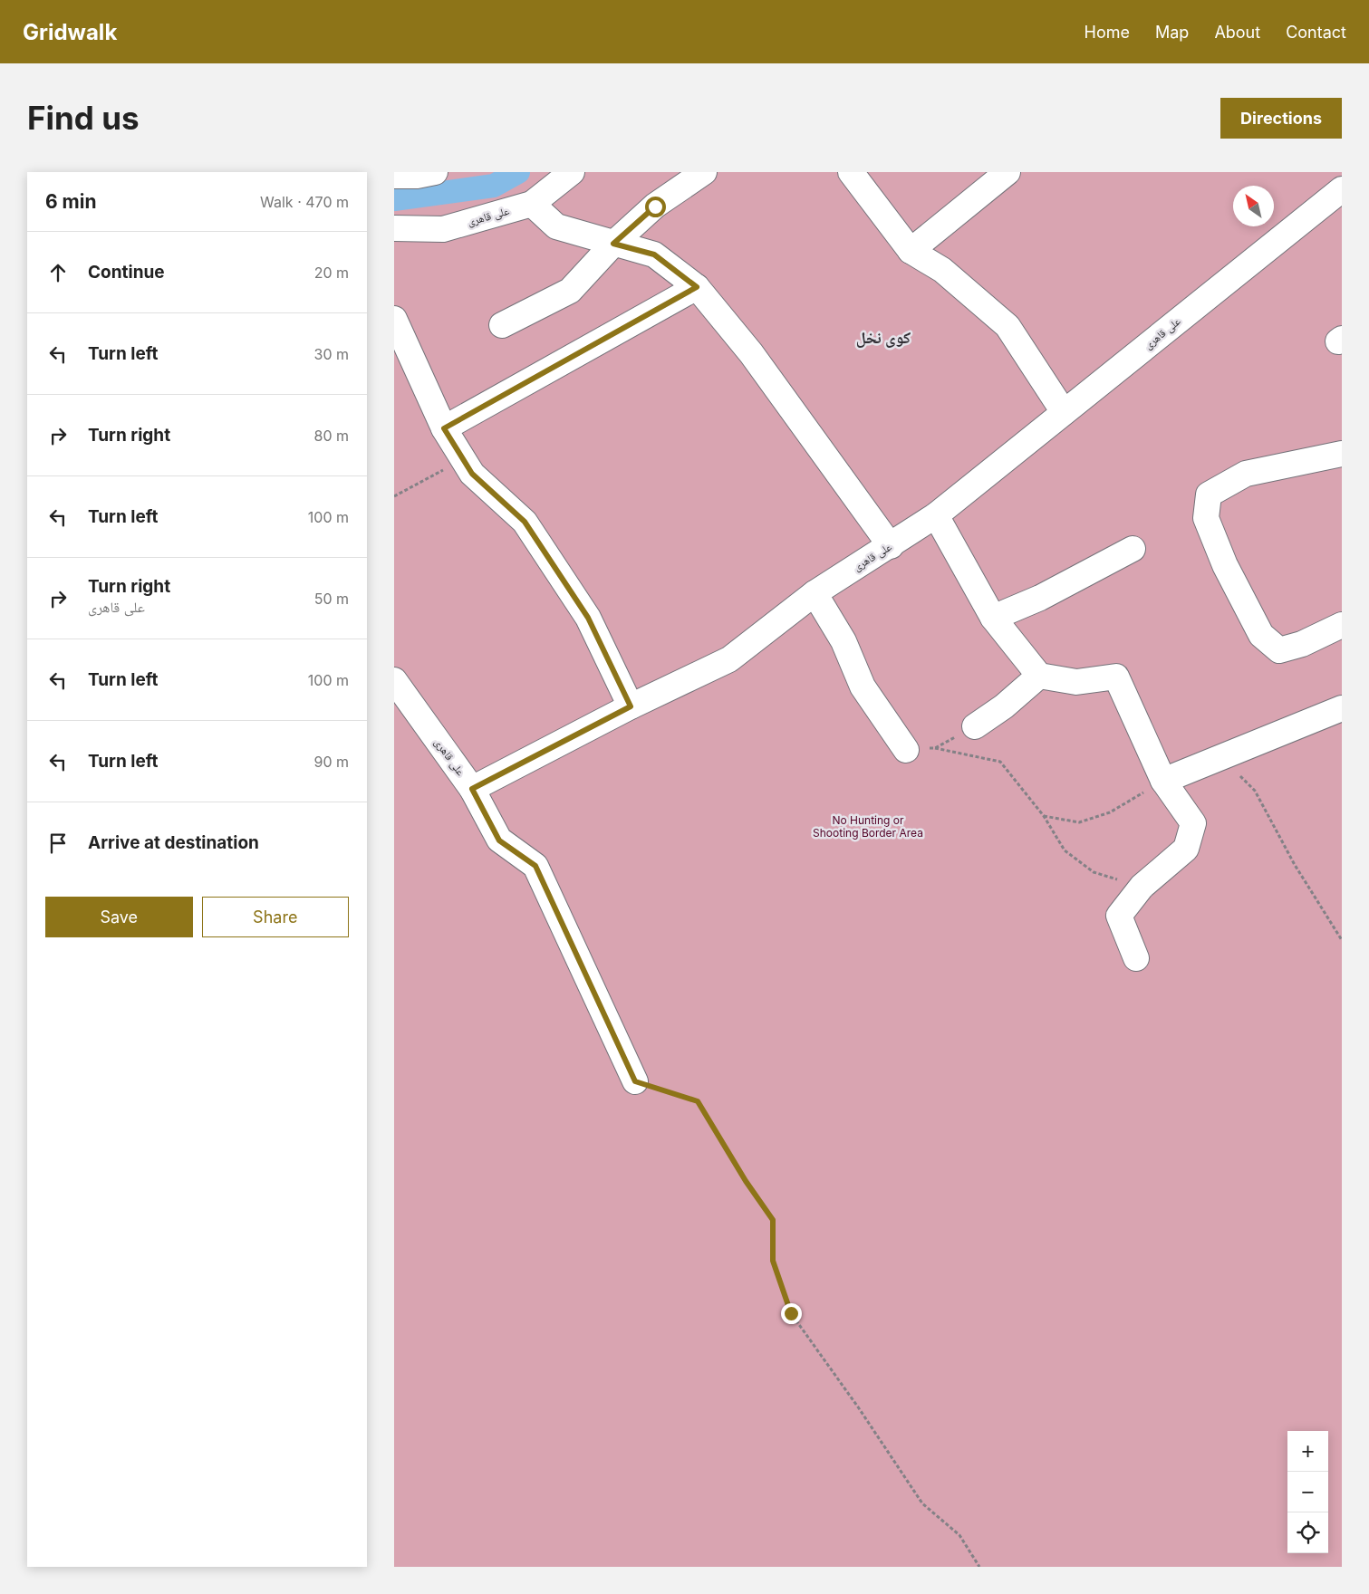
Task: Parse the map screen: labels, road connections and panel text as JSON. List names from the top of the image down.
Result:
{
  "streets": {
    "street": ["علی قاهری"]
  },
  "districts": ["کوی نخل"],
  "parks": ["No Hunting or Shooting Border Area"],
  "north": "top left",
  "page": {
    "header": "Gridwalk",
    "nav": [
      "Home",
      "Map",
      "About",
      "Contact"
    ],
    "buttons": [
      "Directions",
      ["Save", "Share"]
    ],
    "title": "Find us",
    "heading": ["6 min", "Walk · 470 m"],
    "list": [
      ["Continue", "20 m"],
      ["Turn left", "30 m"],
      ["Turn right", "80 m"],
      ["Turn left", "100 m"],
      ["Turn right", "علی قاهری", "50 m"],
      ["Turn left", "100 m"],
      ["Turn left", "90 m"],
      "Arrive at destination"
    ],
    "map_buttons": ["+", "−"]
  }
}
